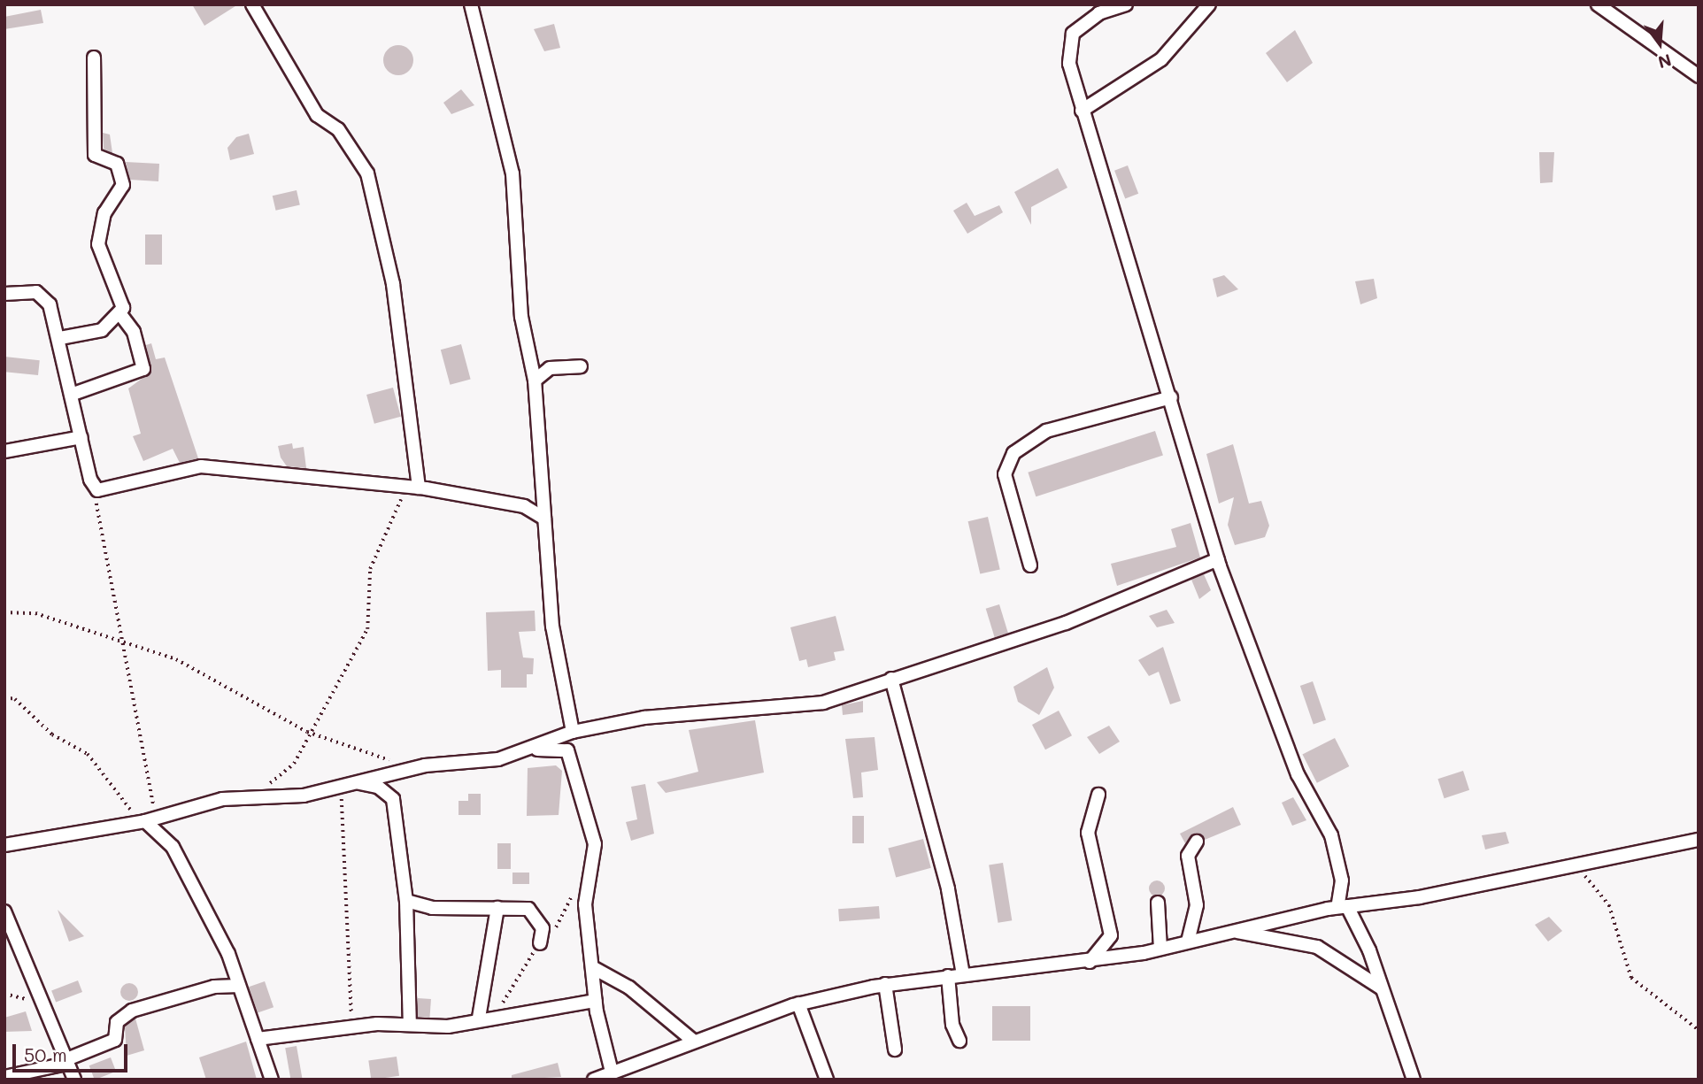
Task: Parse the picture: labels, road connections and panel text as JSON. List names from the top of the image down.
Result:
{
  "scale_bar": "50 m",
  "north": "bottom"
}
